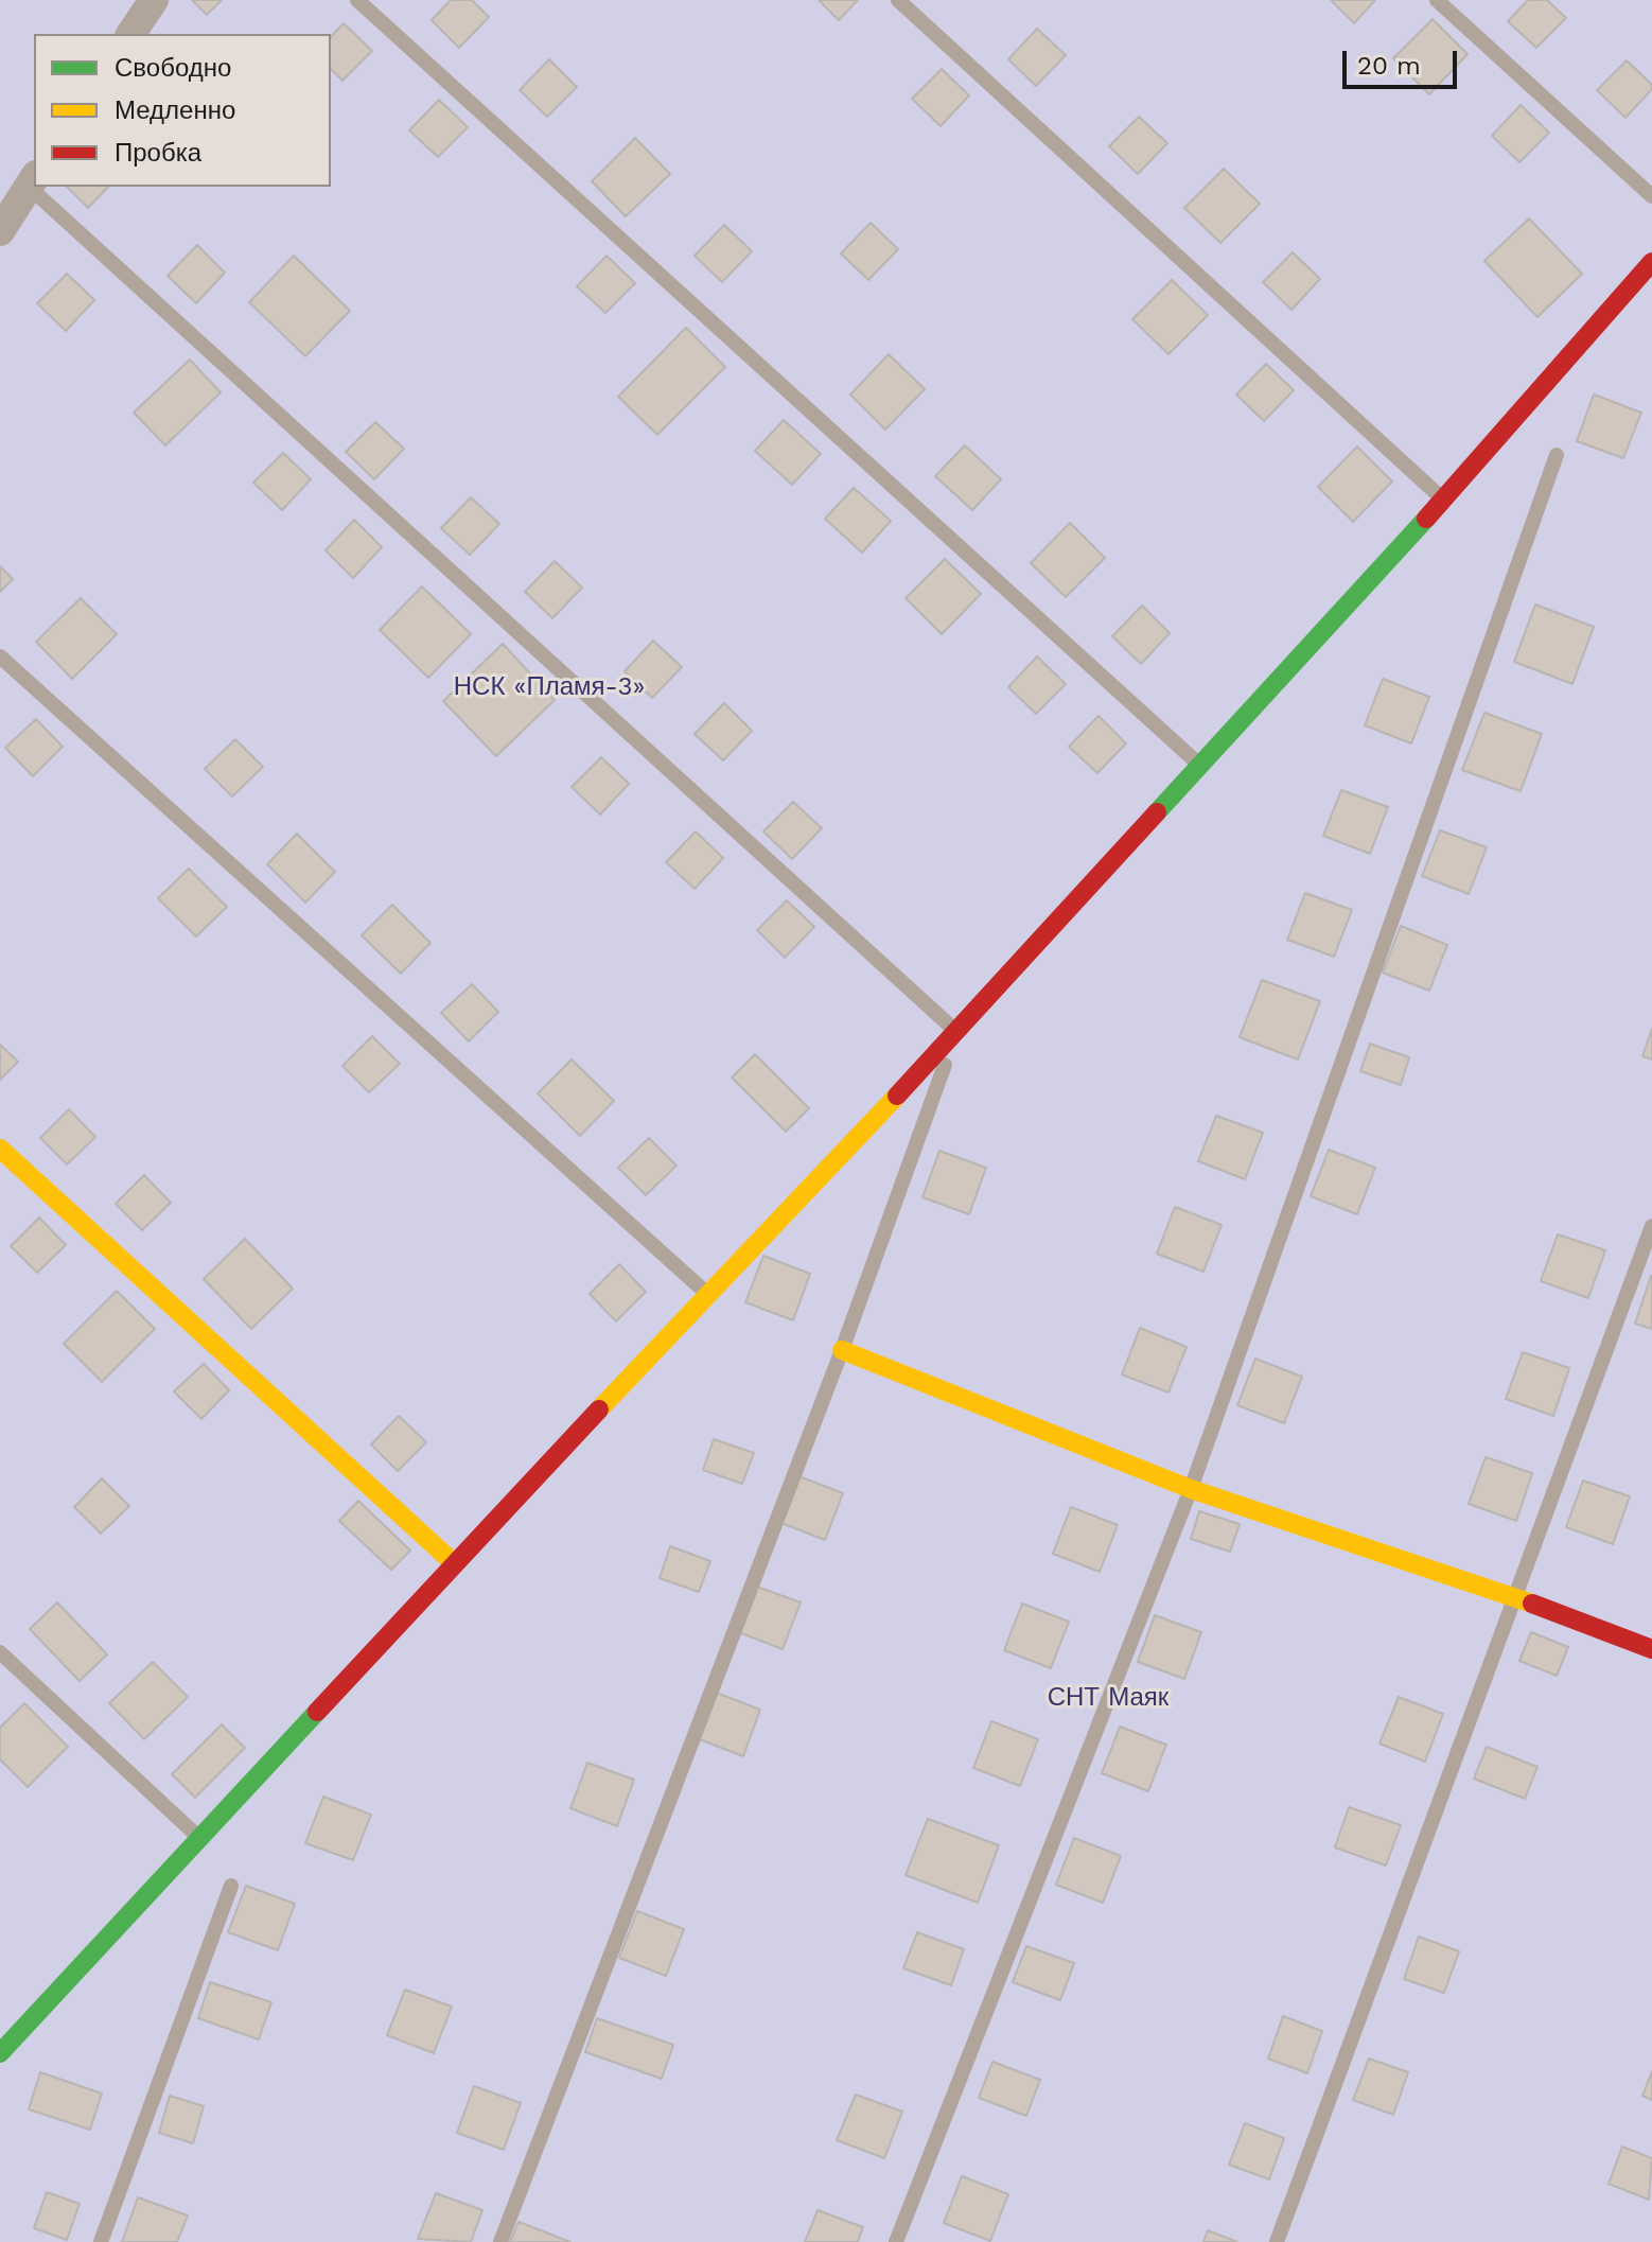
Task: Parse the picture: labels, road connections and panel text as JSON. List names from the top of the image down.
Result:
{
  "parks": ["НСК «Пламя-3»", "СНТ Маяк"],
  "legend": ["Свободно", "Медленно", "Пробка"],
  "scale_bar": "20 m"
}
